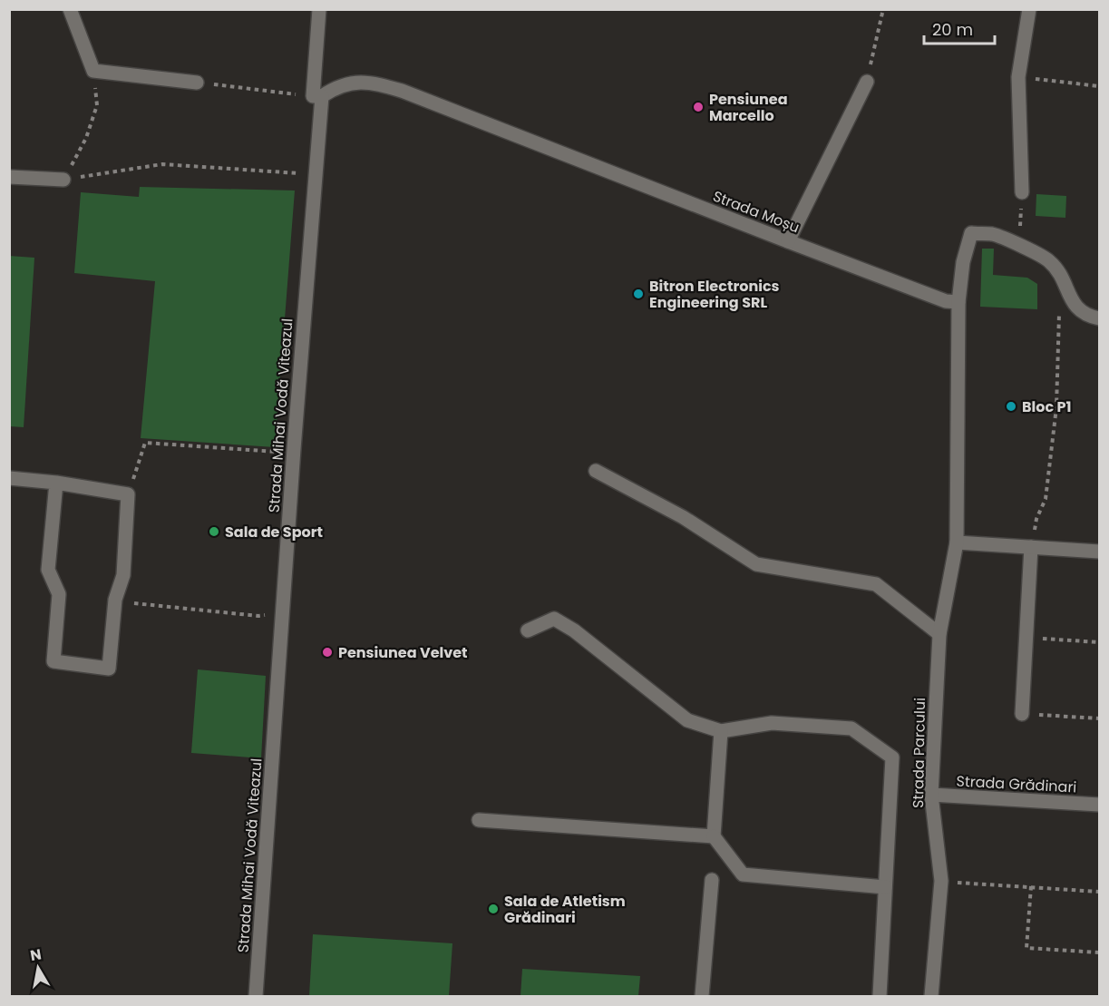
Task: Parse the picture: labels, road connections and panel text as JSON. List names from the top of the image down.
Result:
{
  "streets": {
    "street": [
      "Strada Moșu",
      "Strada Mihai Vodă Viteazul",
      "Strada Parcului",
      "Strada Grădinari"
    ]
  },
  "crossings": [
    ["Strada Moșu", "Strada Mihai Vodă Viteazul"],
    ["Strada Moșu", "Strada Parcului"],
    ["Strada Parcului", "Strada Grădinari"]
  ],
  "places": [
    "Pensiunea Marcello",
    "Bitron Electronics Engineering SRL",
    "Bloc P1",
    "Sala de Sport",
    "Pensiunea Velvet",
    "Sala de Atletism Grădinari"
  ],
  "scale_bar": "20 m",
  "north": "top"
}
